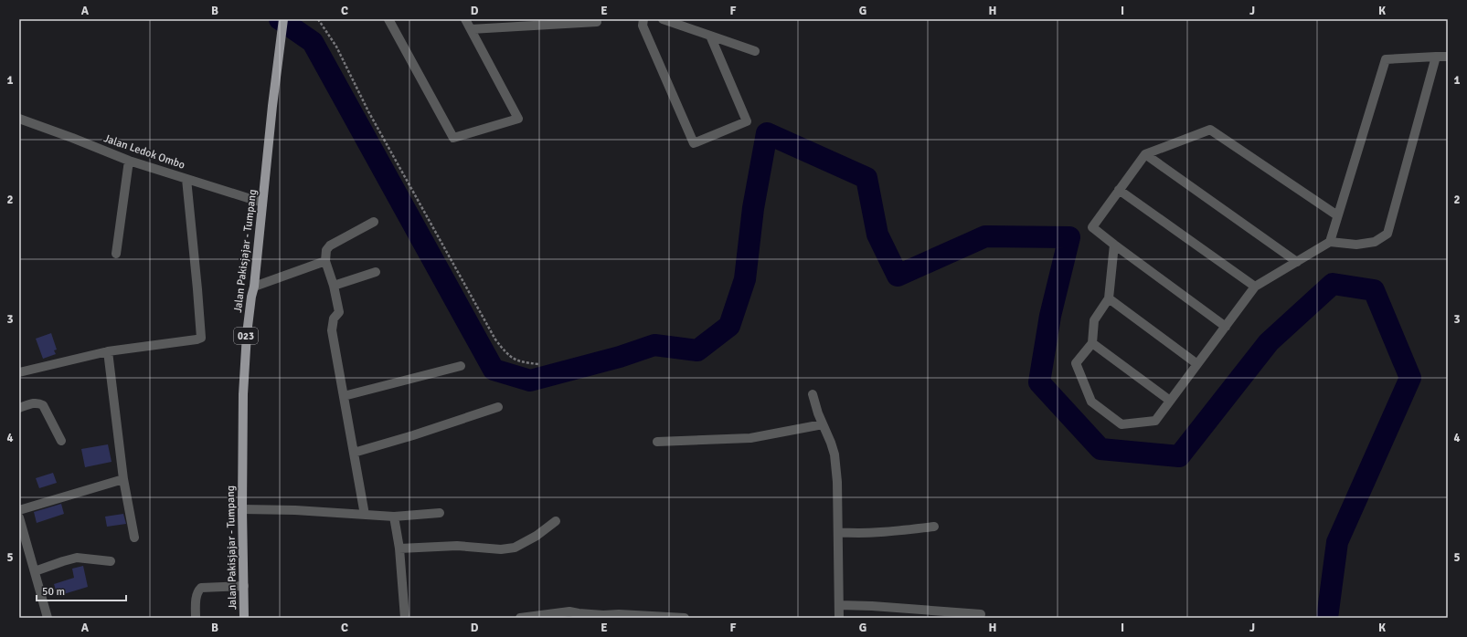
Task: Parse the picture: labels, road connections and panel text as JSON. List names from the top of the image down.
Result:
{
  "streets": {
    "main road": ["Jalan Pakisjajar - Tumpang", "023"],
    "street": ["Jalan Ledok Ombo"]
  },
  "crossings": [
    ["Jalan Ledok Ombo", "Jalan Pakisjajar - Tumpang"]
  ],
  "scale_bar": "50 m",
  "grid": {
    "columns": [
      "A",
      "B",
      "C",
      "D",
      "E",
      "F",
      "G",
      "H",
      "I",
      "J",
      "K"
    ],
    "rows": [
      "1",
      "2",
      "3",
      "4",
      "5"
    ]
  }
}
